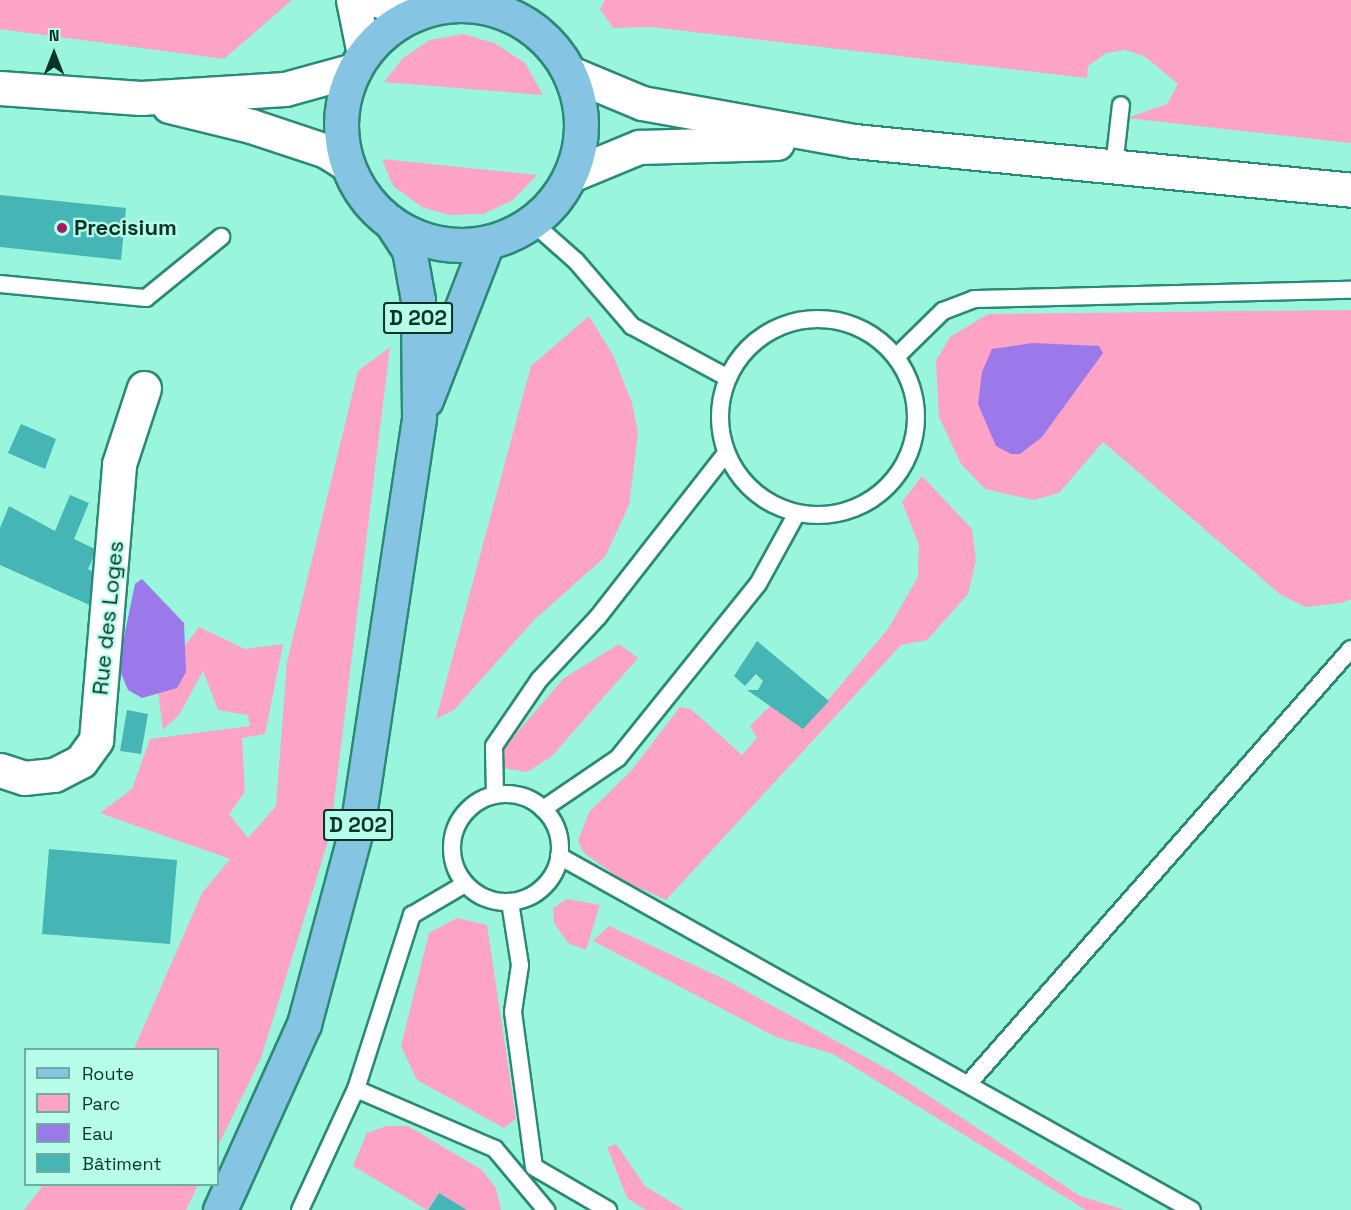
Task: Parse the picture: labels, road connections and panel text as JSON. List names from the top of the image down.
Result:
{
  "streets": {
    "main road": ["D 202", "Rue des Loges"]
  },
  "places": ["Precisium"],
  "legend": [
    "Route",
    "Parc",
    "Eau",
    "Bâtiment"
  ],
  "north": "top"
}
